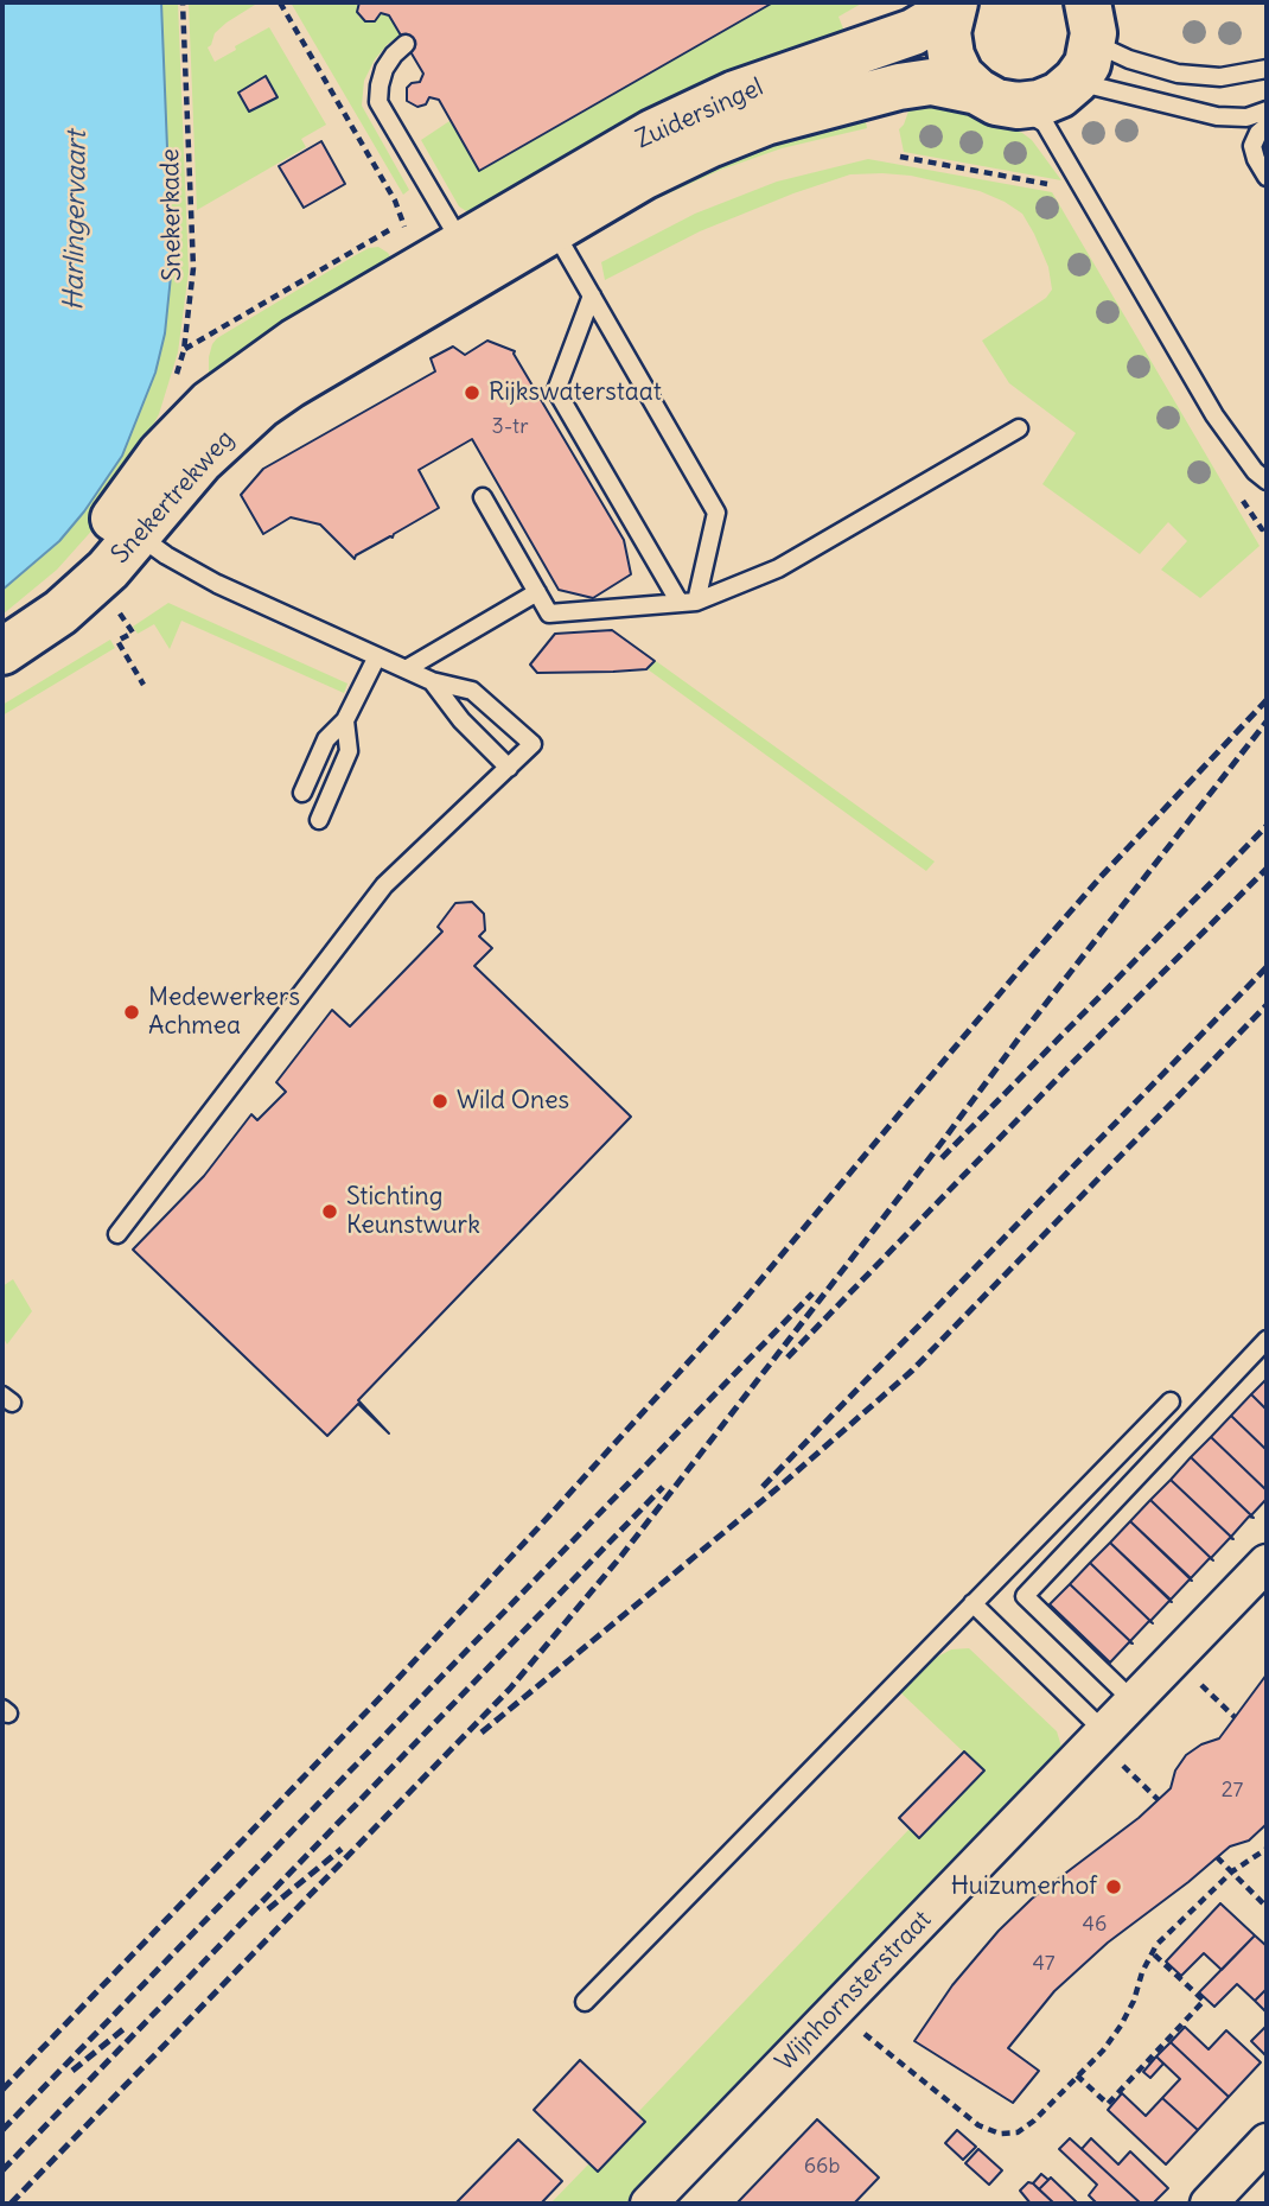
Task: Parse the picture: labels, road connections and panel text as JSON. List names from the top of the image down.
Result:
{
  "streets": {
    "main road": ["Zuidersingel", "Snekertrekweg"],
    "street": ["Wijnhornsterstraat"],
    "path": ["Snekerkade"]
  },
  "crossings": [
    ["Zuidersingel", "Snekertrekweg"]
  ],
  "water": ["Harlingervaart"],
  "places": [
    "Rijkswaterstaat",
    "Medewerkers Achmea",
    "Wild Ones",
    "Stichting Keunstwurk",
    "Huizumerhof"
  ],
  "house_numbers": [
    "3-tr",
    "27",
    "46",
    "47",
    "66b"
  ]
}
